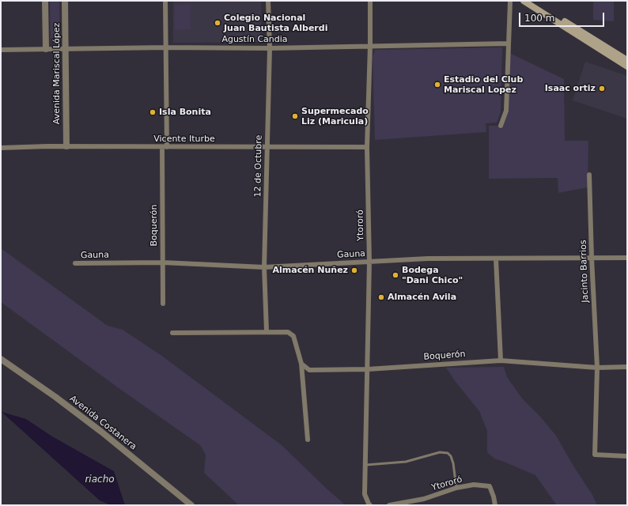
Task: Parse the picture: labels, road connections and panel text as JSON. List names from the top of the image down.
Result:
{
  "streets": {
    "street": [
      "Agustín Candia",
      "Avenida Mariscal López",
      "Vicente Iturbe",
      "12 de Octubre",
      "Boquerón",
      "Ytororó",
      "Gauna",
      "Jacinto Barrios",
      "Avenida Costanera"
    ]
  },
  "crossings": [
    ["Agustín Candia", "Avenida Mariscal López"],
    ["Agustín Candia", "12 de Octubre"],
    ["Agustín Candia", "Boquerón"],
    ["Agustín Candia", "Ytororó"],
    ["Avenida Mariscal López", "Vicente Iturbe"],
    ["Vicente Iturbe", "12 de Octubre"],
    ["Vicente Iturbe", "Boquerón"],
    ["Vicente Iturbe", "Ytororó"],
    ["12 de Octubre", "Gauna"],
    ["Boquerón", "Ytororó"],
    ["Boquerón", "Gauna"],
    ["Boquerón", "Jacinto Barrios"],
    ["Ytororó", "Gauna"],
    ["Gauna", "Jacinto Barrios"]
  ],
  "water": ["riacho"],
  "places": [
    "Colegio Nacional Juan Bautista Alberdi",
    "Estadio del Club Mariscal Lopez",
    "Isaac ortiz",
    "Isla Bonita",
    "Supermecado Liz (Maricula)",
    "Almacén Nuñez",
    "Bodega \"Dani Chico\"",
    "Almacén Avila"
  ],
  "scale_bar": "100 m"
}
